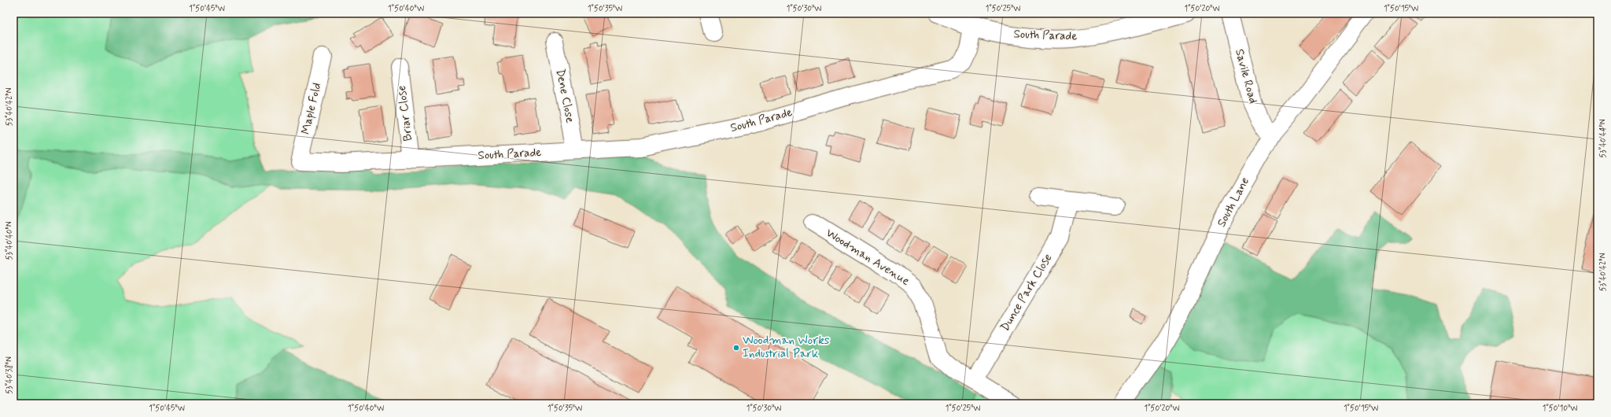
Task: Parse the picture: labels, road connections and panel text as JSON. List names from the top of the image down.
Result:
{
  "streets": {
    "street": [
      "South Parade",
      "Savile Road",
      "Dene Close",
      "Maple Fold",
      "Briar Close",
      "South Lane",
      "Woodman Avenue",
      "Dunce Park Close"
    ]
  },
  "crossings": [
    ["South Parade", "Dene Close"],
    ["South Parade", "Maple Fold"],
    ["South Parade", "Briar Close"],
    ["Savile Road", "South Lane"],
    ["Woodman Avenue", "Dunce Park Close"]
  ],
  "places": ["Woodman Works Industrial Park"],
  "coordinates": [
    "1°50'45\"W",
    "1°50'40\"W",
    "1°50'35\"W",
    "1°50'30\"W",
    "1°50'25\"W",
    "1°50'20\"W",
    "1°50'15\"W",
    "53°40'42\"N",
    "53°40'44\"N",
    "53°40'40\"N",
    "53°40'38\"N",
    "1°50'10\"W"
  ]
}
